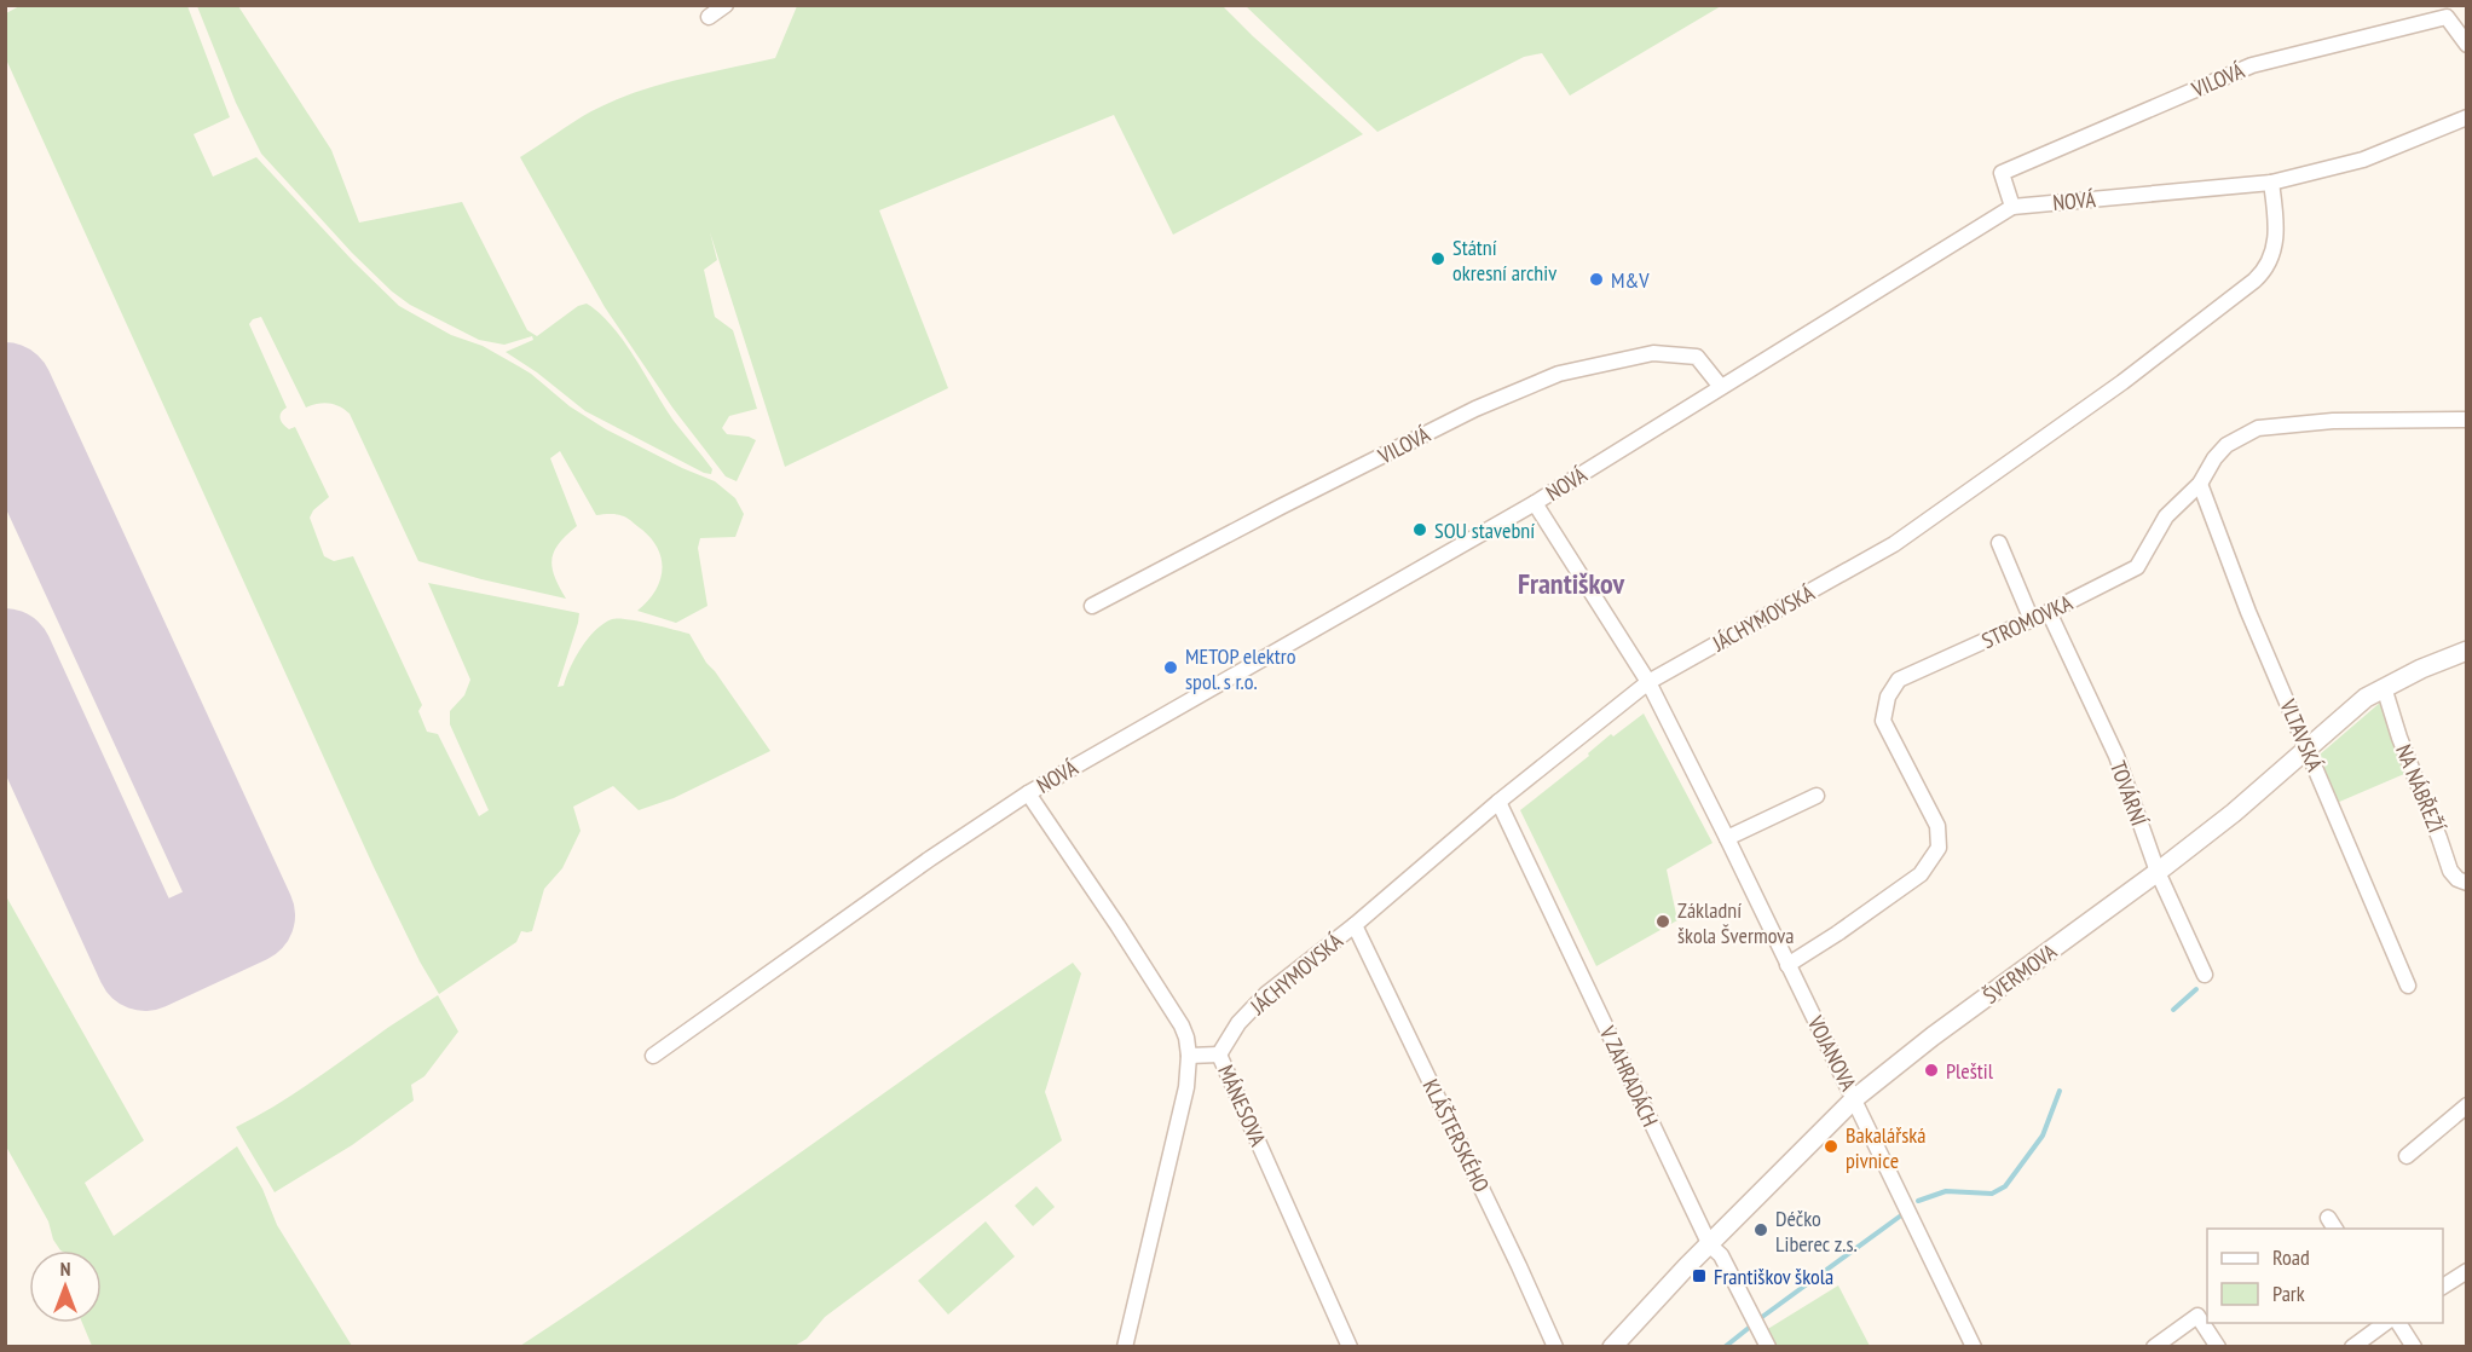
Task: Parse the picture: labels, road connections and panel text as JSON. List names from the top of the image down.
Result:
{
  "streets": {
    "street": [
      "VILOVÁ",
      "NOVÁ",
      "JÁCHYMOVSKÁ",
      "STROMOVKA",
      "VLTAVSKÁ",
      "NA NÁBŘEŽÍ",
      "TOVÁRNÍ",
      "ŠVERMOVA",
      "VOJANOVA",
      "V ZAHRADÁCH",
      "MÁNESOVA",
      "KLÁŠTERSKÉHO"
    ]
  },
  "crossings": [
    ["VILOVÁ", "NOVÁ"],
    ["NOVÁ", "JÁCHYMOVSKÁ"],
    ["NOVÁ", "VOJANOVA"],
    ["NOVÁ", "MÁNESOVA"],
    ["JÁCHYMOVSKÁ", "VOJANOVA"],
    ["JÁCHYMOVSKÁ", "V ZAHRADÁCH"],
    ["JÁCHYMOVSKÁ", "MÁNESOVA"],
    ["JÁCHYMOVSKÁ", "KLÁŠTERSKÉHO"],
    ["STROMOVKA", "VLTAVSKÁ"],
    ["STROMOVKA", "TOVÁRNÍ"],
    ["STROMOVKA", "VOJANOVA"],
    ["VLTAVSKÁ", "ŠVERMOVA"],
    ["NA NÁBŘEŽÍ", "ŠVERMOVA"],
    ["TOVÁRNÍ", "ŠVERMOVA"],
    ["ŠVERMOVA", "VOJANOVA"],
    ["ŠVERMOVA", "V ZAHRADÁCH"]
  ],
  "districts": ["Františkov"],
  "places": {
    "other": [
      "Státní okresní archiv",
      "M&V",
      "SOU stavební",
      "METOP elektro spol. s r.o.",
      "Základní škola Švermova",
      "Pleštil",
      "Bakalářská pivnice",
      "Déčko Liberec z.s."
    ],
    "transit": ["Františkov škola"]
  },
  "legend": ["Road", "Park"],
  "north": "top"
}
